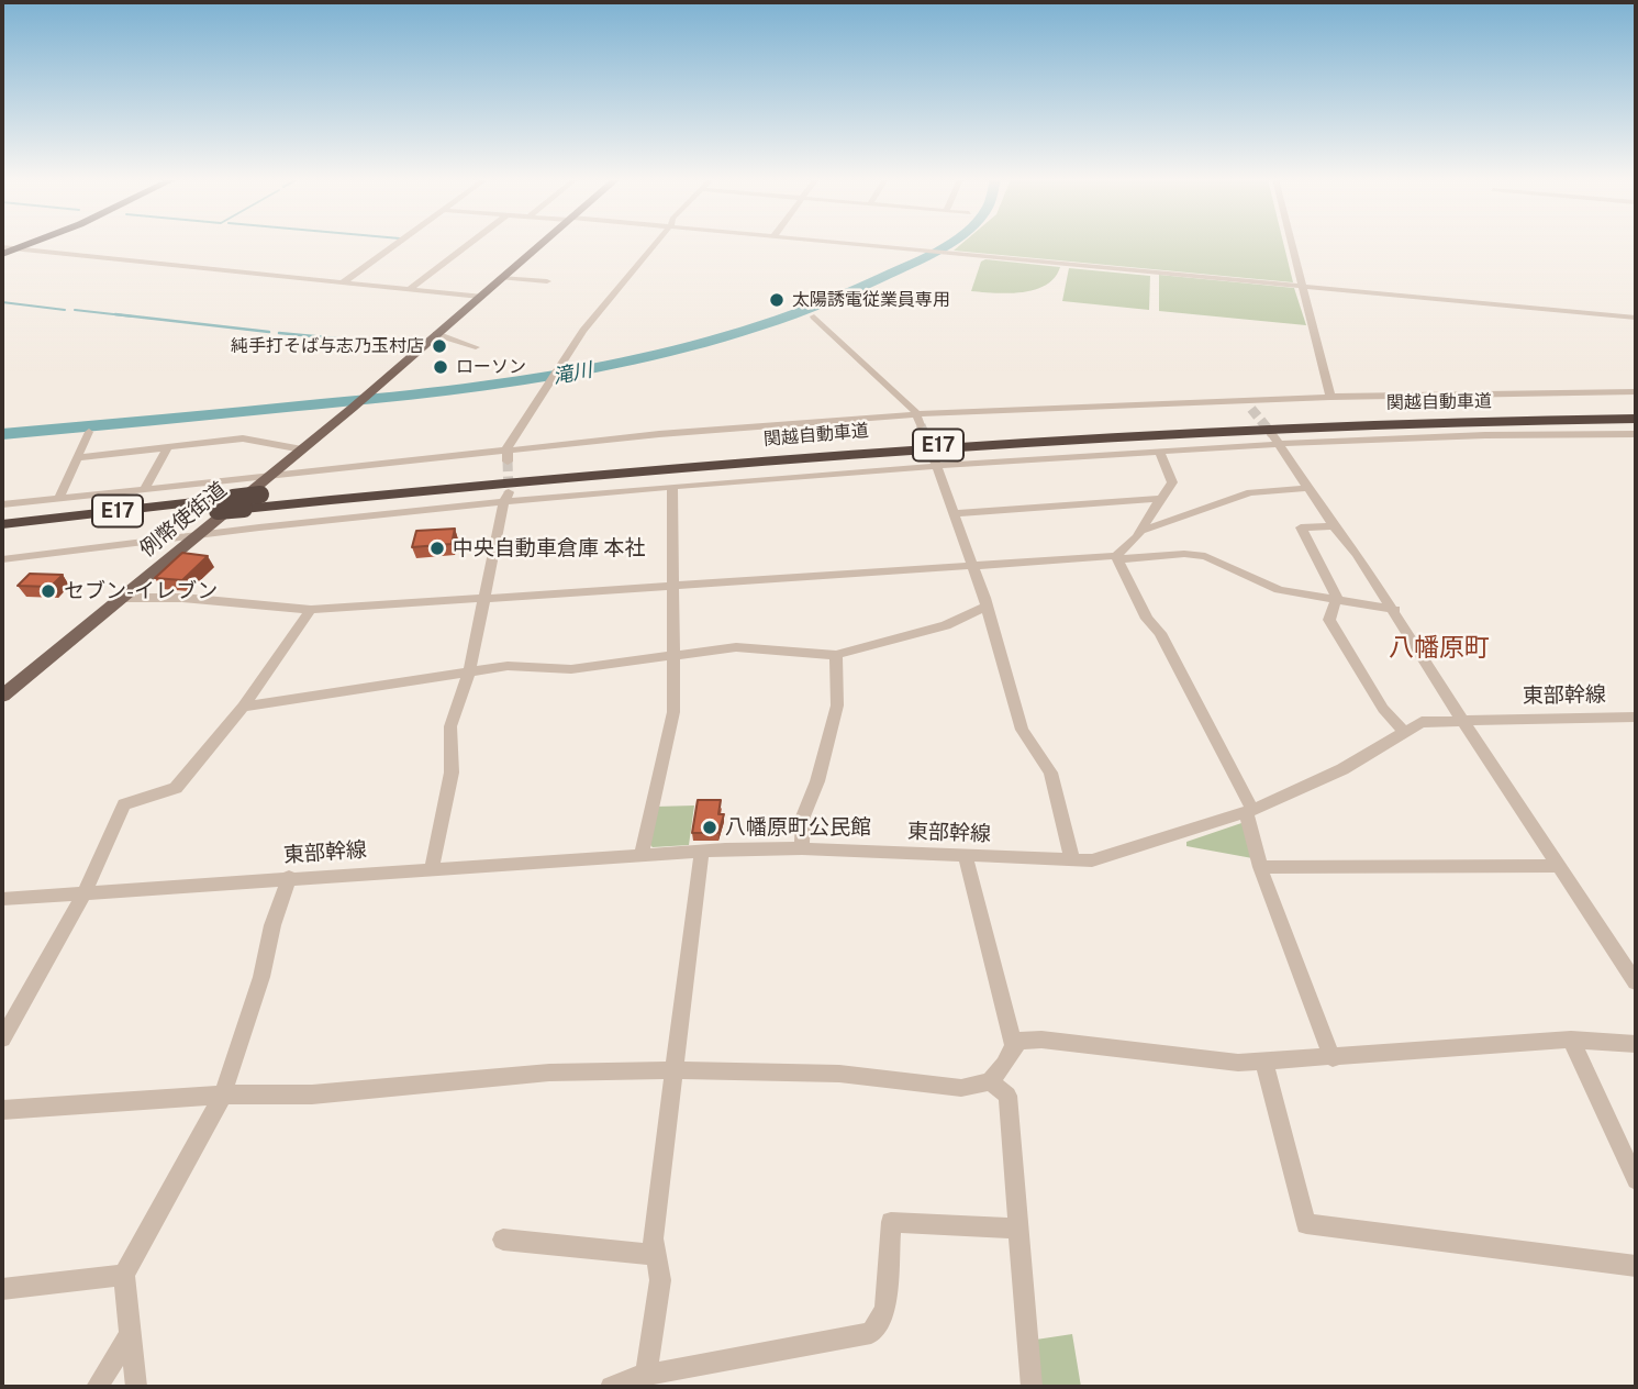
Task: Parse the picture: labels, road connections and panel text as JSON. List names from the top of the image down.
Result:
{
  "streets": {
    "highway": ["関越自動車道", "E17"],
    "main road": ["例幣使街道"],
    "street": ["東部幹線"]
  },
  "districts": ["八幡原町"],
  "water": ["滝川"],
  "places": [
    "太陽誘電従業員専用",
    "純手打そば与志乃玉村店",
    "ローソン",
    "中央自動車倉庫 本社",
    "セブン-イレブン",
    "八幡原町公民館"
  ]
}
